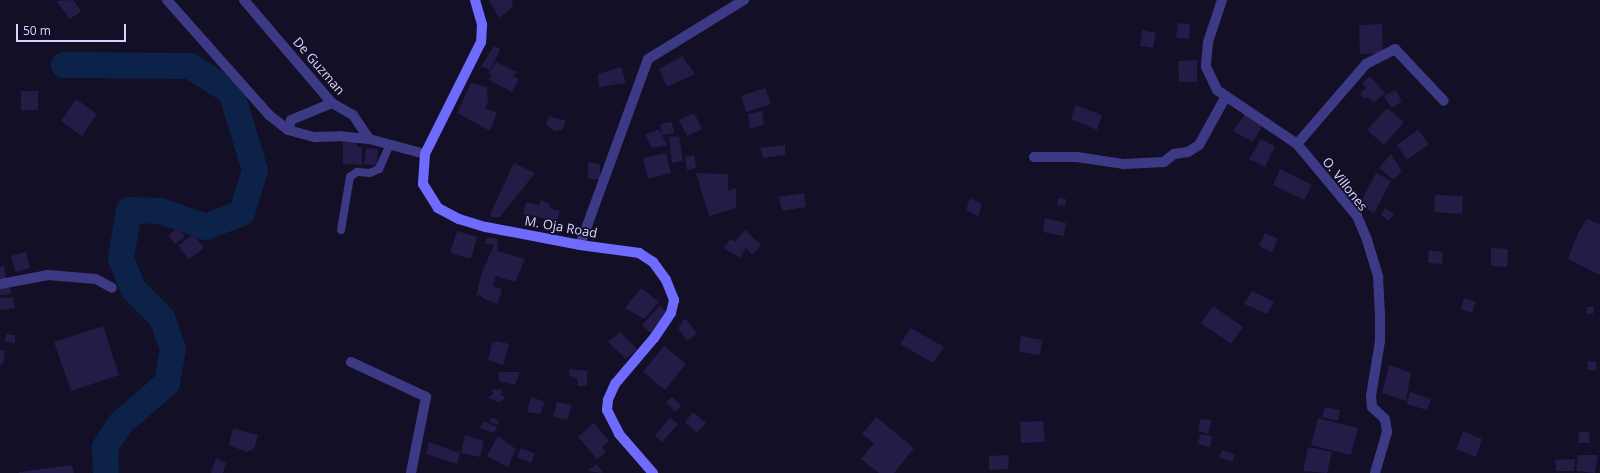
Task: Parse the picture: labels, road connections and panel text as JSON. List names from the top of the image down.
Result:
{
  "streets": {
    "street": ["De Guzman", "O. Villones", "M. Oja Road"]
  },
  "scale_bar": "50 m"
}
